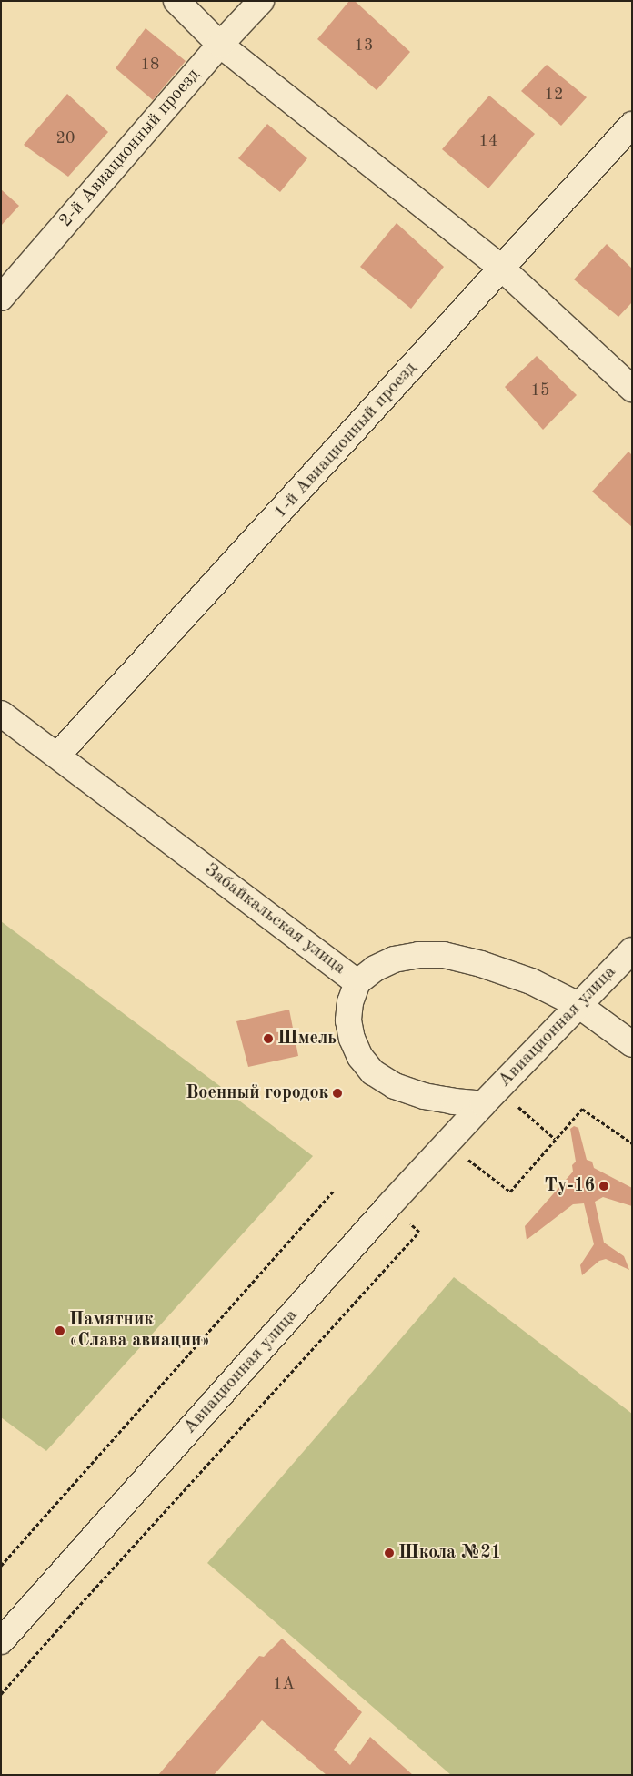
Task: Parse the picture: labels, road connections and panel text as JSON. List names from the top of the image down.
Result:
{
  "streets": {
    "street": [
      "2-й Авиационный проезд",
      "1-й Авиационный проезд",
      "Забайкальская улица",
      "Авиационная улица"
    ]
  },
  "crossings": [
    ["1-й Авиационный проезд", "Забайкальская улица"],
    ["Забайкальская улица", "Авиационная улица"]
  ],
  "places": [
    "Шмель",
    "Военный городок",
    "Ту-16",
    "Памятник «Слава авиации»",
    "Школа №21"
  ],
  "house_numbers": [
    "13",
    "18",
    "12",
    "20",
    "14",
    "15",
    "1А"
  ]
}
